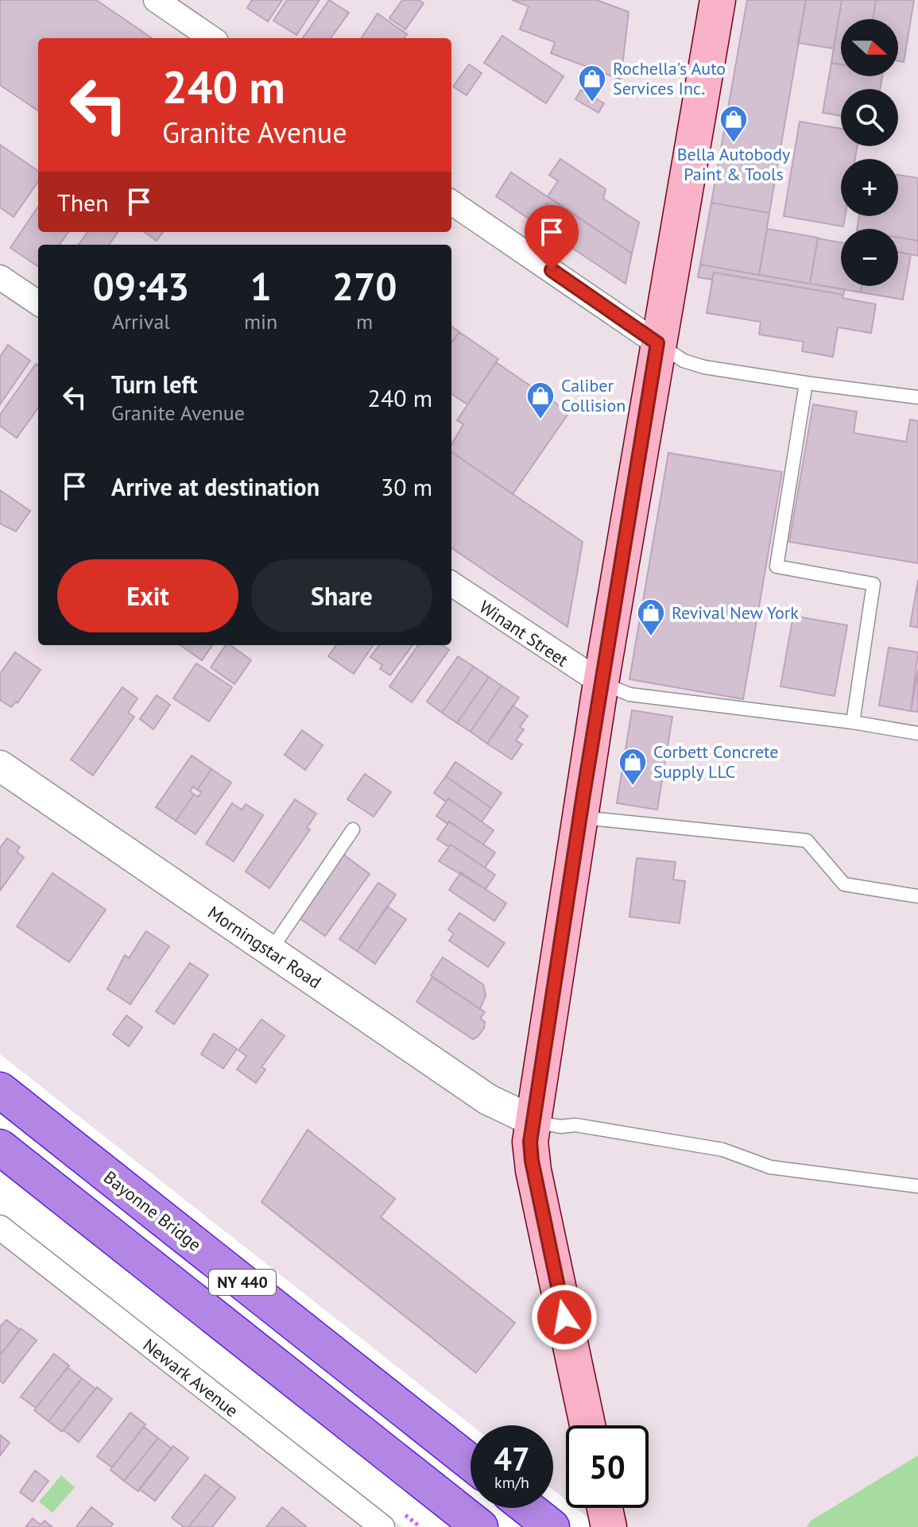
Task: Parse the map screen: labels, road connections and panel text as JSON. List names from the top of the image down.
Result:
{
  "streets": {
    "highway": ["Bayonne Bridge", "NY 440"],
    "street": ["Winant Street", "Morningstar Road", "Newark Avenue"]
  },
  "places": {
    "shop": [
      "Rochella's Auto Services Inc.",
      "Bella Autobody Paint & Tools",
      "Caliber Collision",
      "Revival New York",
      "Corbett Concrete Supply LLC"
    ]
  },
  "north": "right",
  "page": {
    "map_buttons": ["+", "−"],
    "turn": ["240 m", "Granite Avenue"],
    "then": "Then",
    "eta": [
      "09:43",
      "Arrival",
      "1",
      "min",
      "270",
      "m"
    ],
    "list": [
      {
        "name": "Turn left",
        "note": "Granite Avenue",
        "value": "240 m"
      },
      {
        "name": "Arrive at destination",
        "value": "30 m"
      }
    ],
    "buttons": ["Exit", "Share"],
    "speed": "47 km/h",
    "limit": "50"
  }
}
